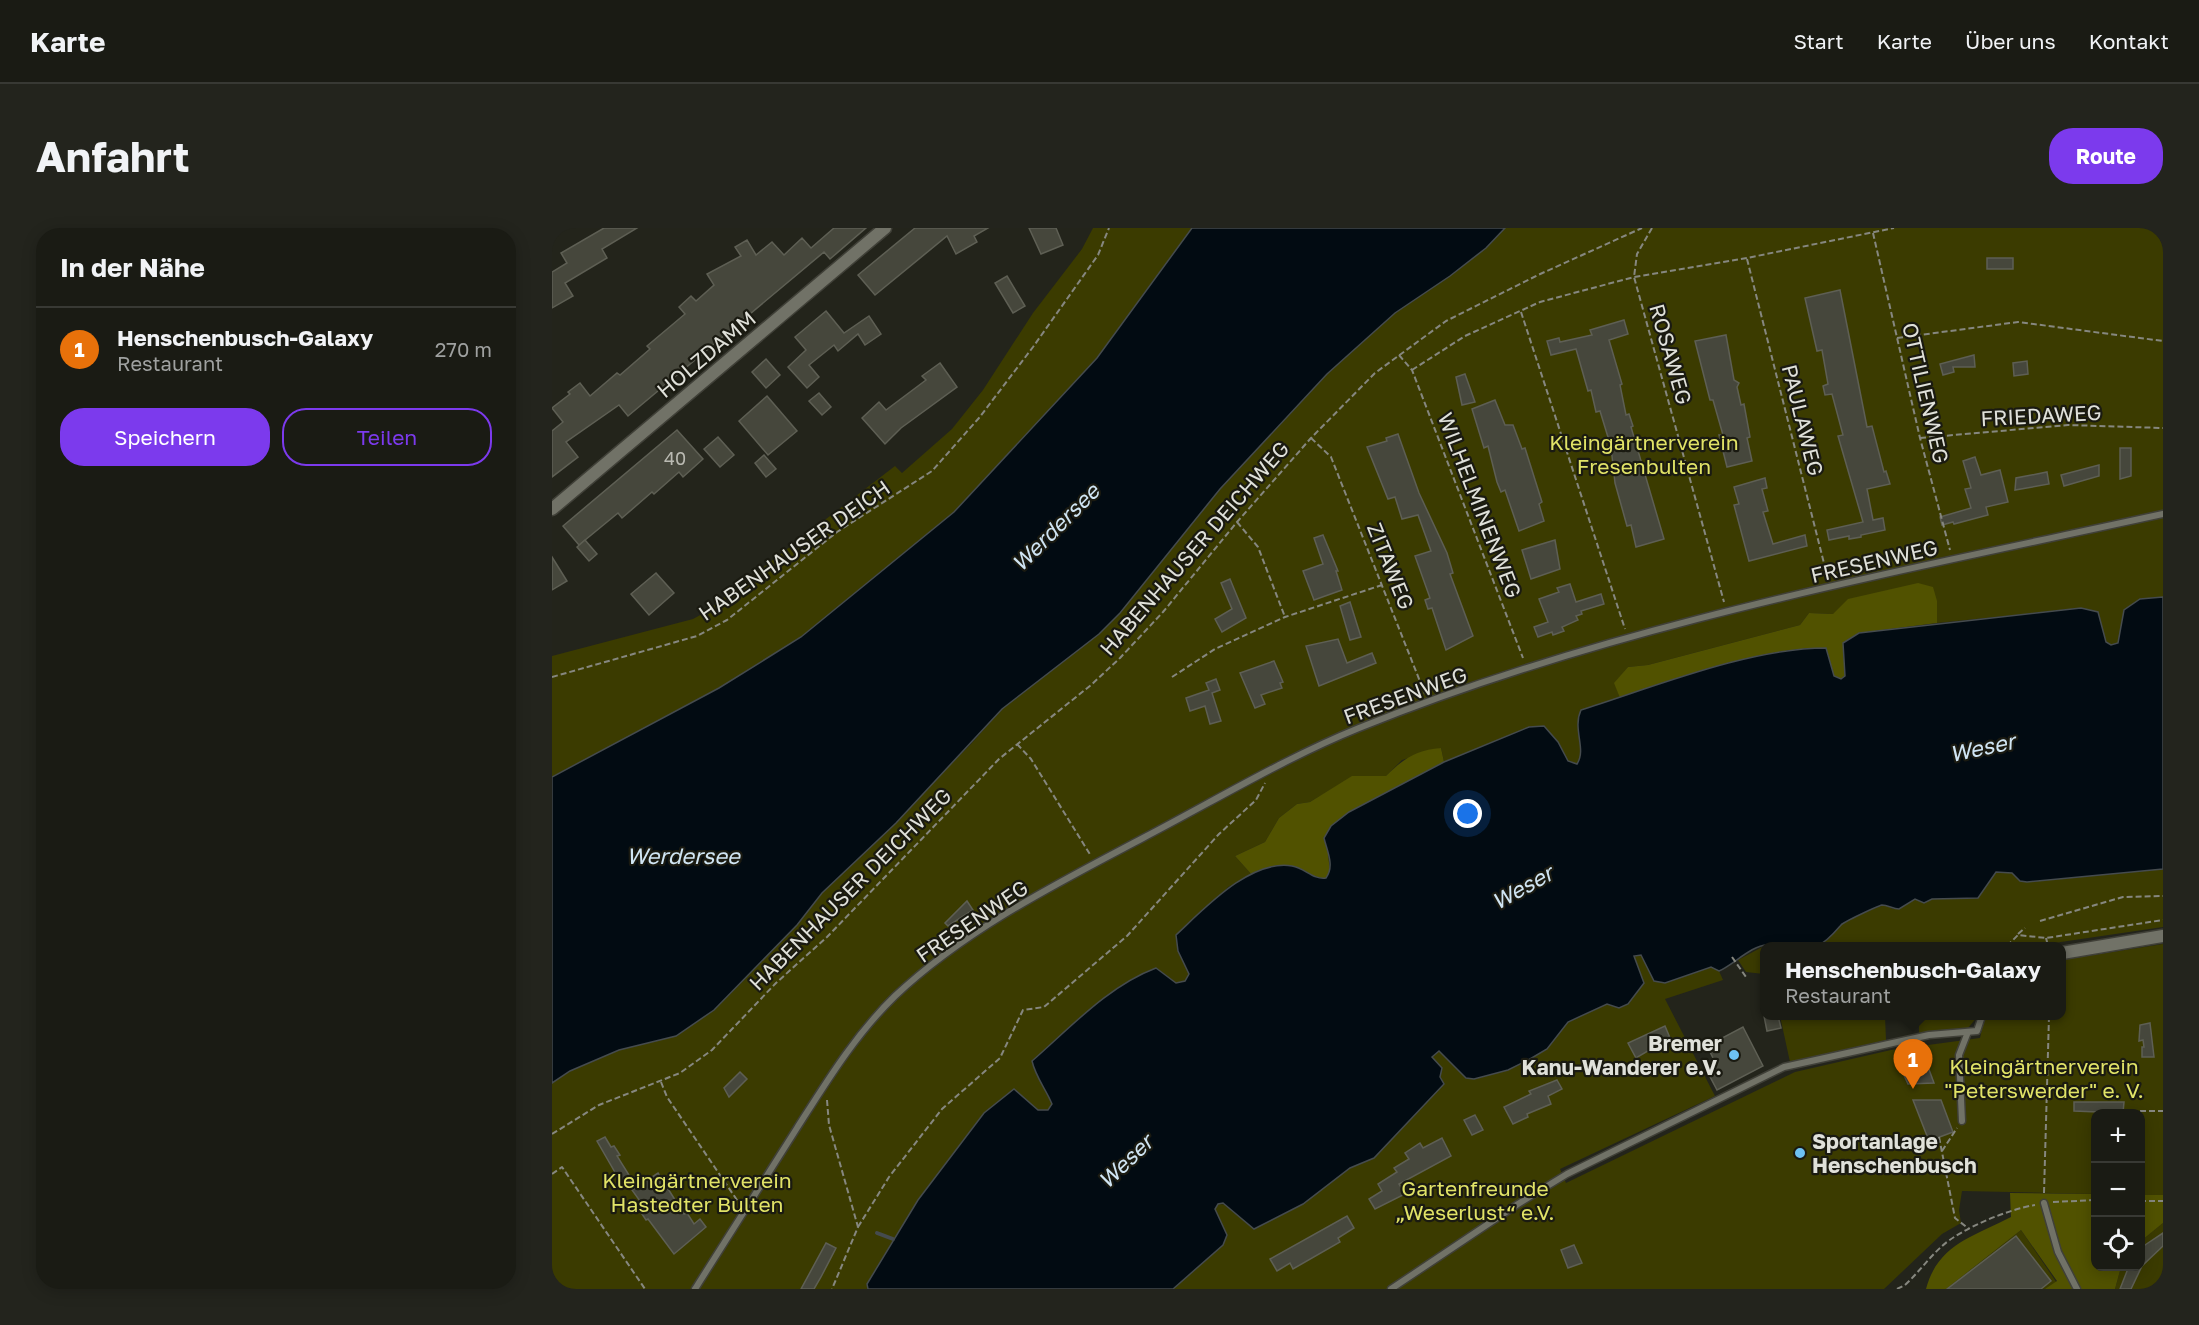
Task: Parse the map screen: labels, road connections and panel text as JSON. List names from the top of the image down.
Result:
{
  "streets": {
    "street": ["HOLZDAMM"],
    "lane": ["FRESENWEG"],
    "path": [
      "ROSAWEG",
      "OTTILIENWEG",
      "FRIEDAWEG",
      "PAULAWEG",
      "WILHELMINENWEG",
      "HABENHAUSER DEICHWEG",
      "HABENHAUSER DEICH",
      "ZITAWEG"
    ]
  },
  "crossings": [
    ["ROSAWEG", "FRESENWEG"],
    ["OTTILIENWEG", "FRIEDAWEG"],
    ["OTTILIENWEG", "FRESENWEG"],
    ["PAULAWEG", "FRESENWEG"],
    ["WILHELMINENWEG", "HABENHAUSER DEICHWEG"],
    ["WILHELMINENWEG", "FRESENWEG"],
    ["HABENHAUSER DEICHWEG", "ZITAWEG"],
    ["FRESENWEG", "ZITAWEG"]
  ],
  "water": ["Werdersee", "Weser"],
  "parks": [
    "Kleingärtnerverein Fresenbulten",
    "Kleingärtnerverein \"Peterswerder\" e. V.",
    "Kleingärtnerverein Hastedter Bulten",
    "Gartenfreunde „Weserlust“ e.V."
  ],
  "places": ["Bremer Kanu-Wanderer e.V.", "Sportanlage Henschenbusch"],
  "house_numbers": ["40"],
  "page": {
    "header": "Karte",
    "nav": [
      "Start",
      "Karte",
      "Über uns",
      "Kontakt"
    ],
    "buttons": [
      "Route",
      ["Speichern", "Teilen"]
    ],
    "title": "Anfahrt",
    "heading": "In der Nähe",
    "list": [
      {
        "mark": "1",
        "name": "Henschenbusch-Galaxy",
        "note": "Restaurant",
        "value": "270 m"
      }
    ],
    "popup": ["Henschenbusch-Galaxy", "Restaurant"],
    "pins": "1",
    "map_buttons": ["+", "−"]
  }
}
